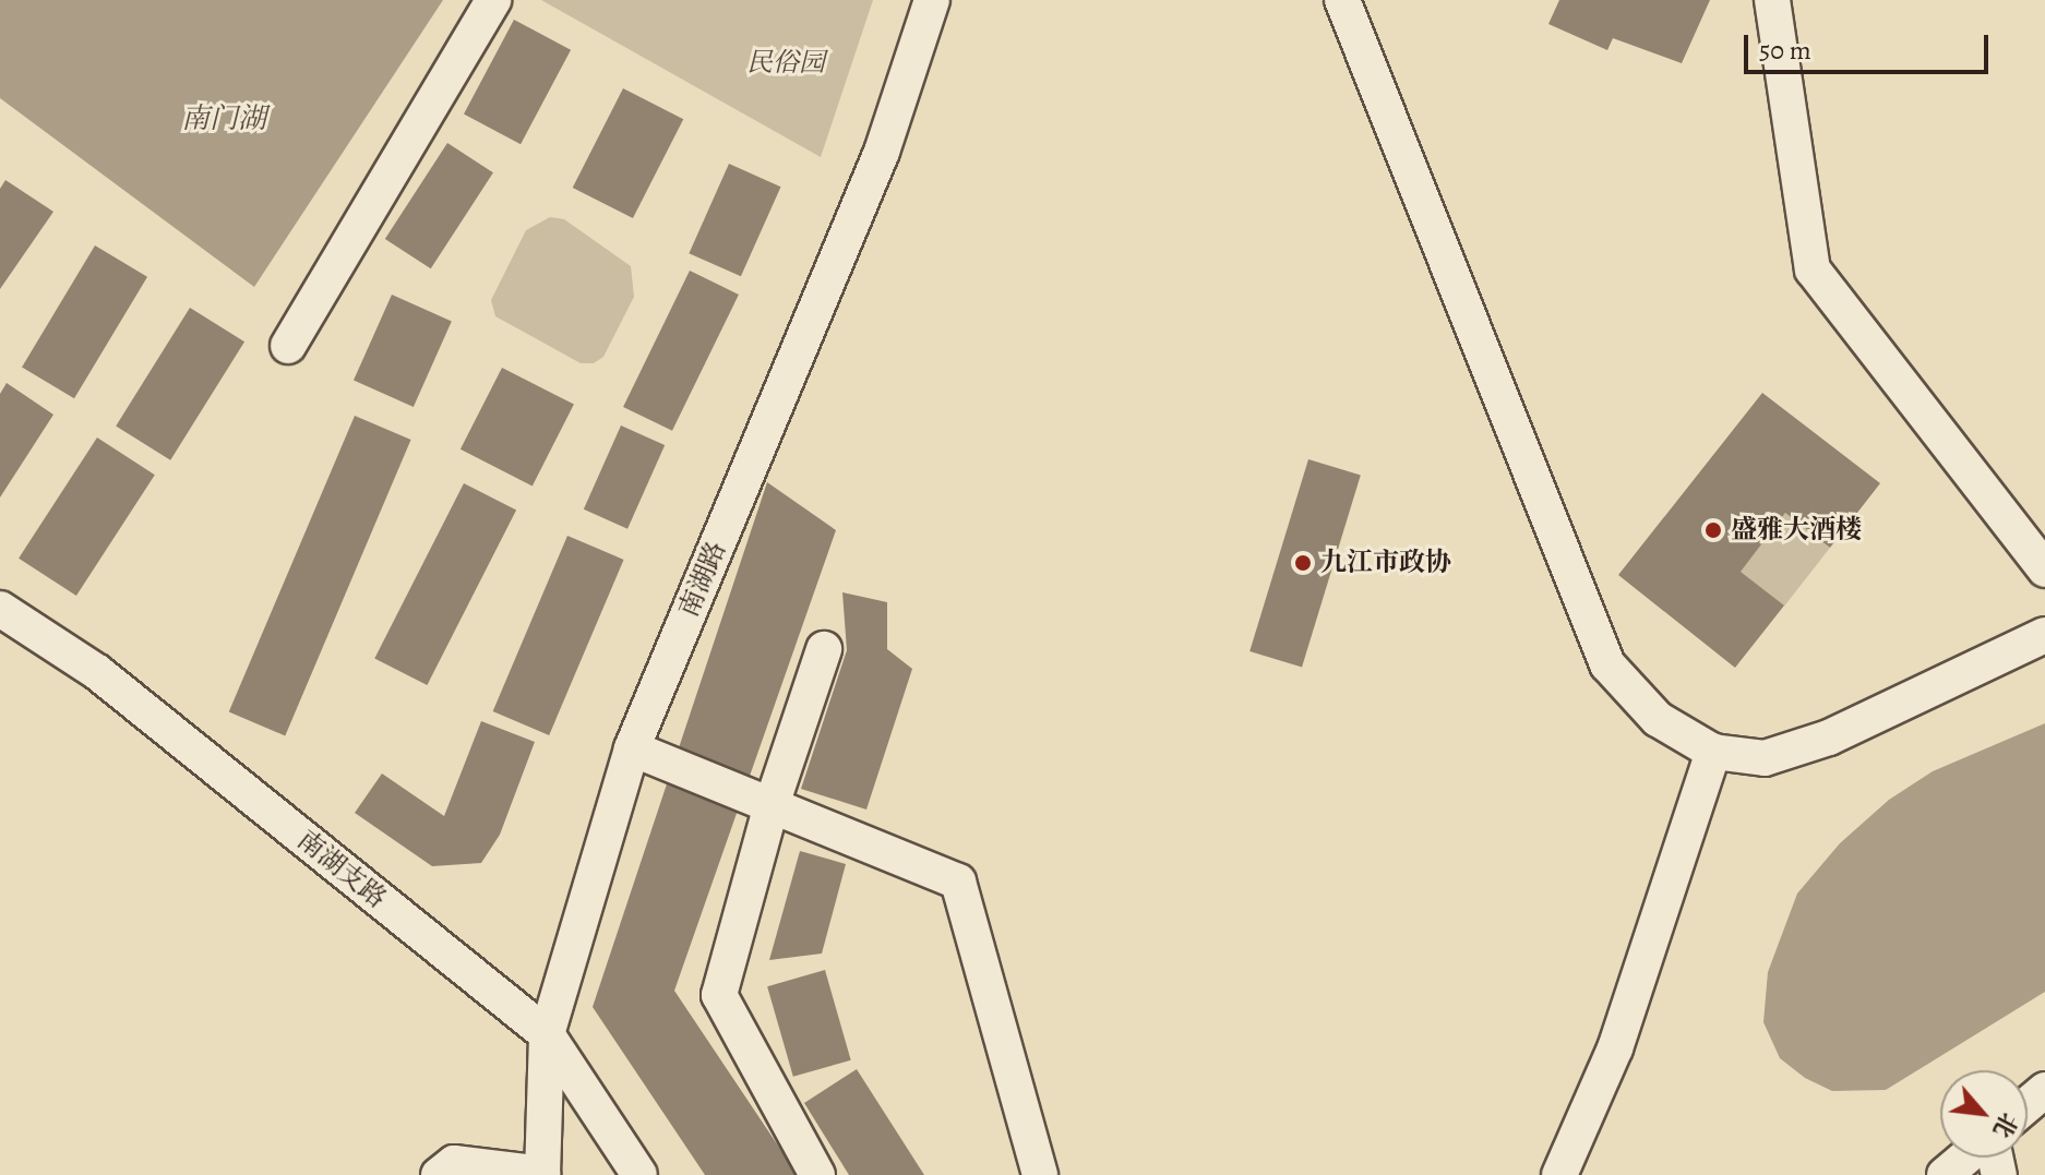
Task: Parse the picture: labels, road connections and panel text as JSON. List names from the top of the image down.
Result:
{
  "streets": {
    "street": ["南湖路", "南湖支路"]
  },
  "crossings": [
    ["南湖路", "南湖支路"]
  ],
  "water": ["南门湖"],
  "parks": ["民俗园"],
  "places": ["盛雅大酒楼", "九江市政协"],
  "scale_bar": "50 m",
  "north": "bottom right"
}
